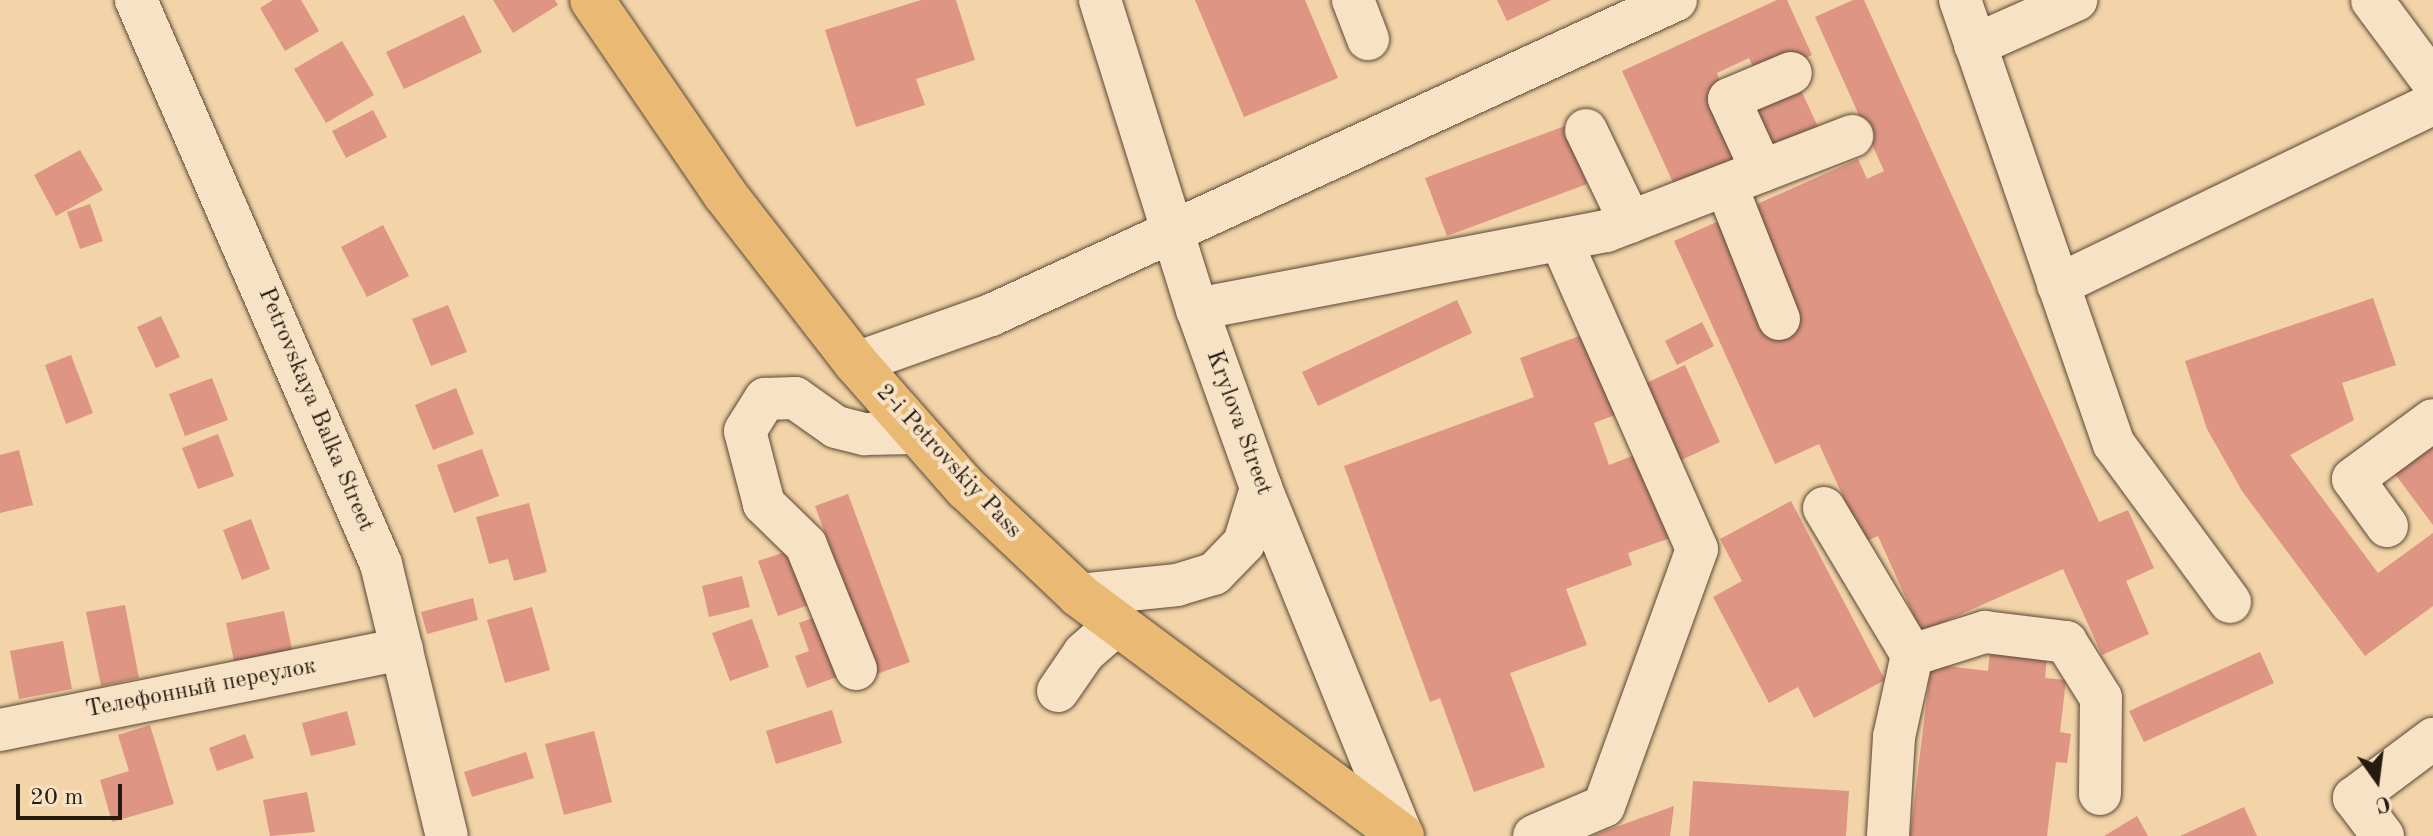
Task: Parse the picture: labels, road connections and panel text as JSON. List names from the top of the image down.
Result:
{
  "streets": {
    "main road": ["2-i Petrovskiy Pass"],
    "street": ["Petrovskaya Balka Street", "Krylova Street", "Телефонный переулок"]
  },
  "crossings": [
    ["Petrovskaya Balka Street", "Телефонный переулок"],
    ["Krylova Street", "2-i Petrovskiy Pass"]
  ],
  "scale_bar": "20 m",
  "north": "bottom"
}
